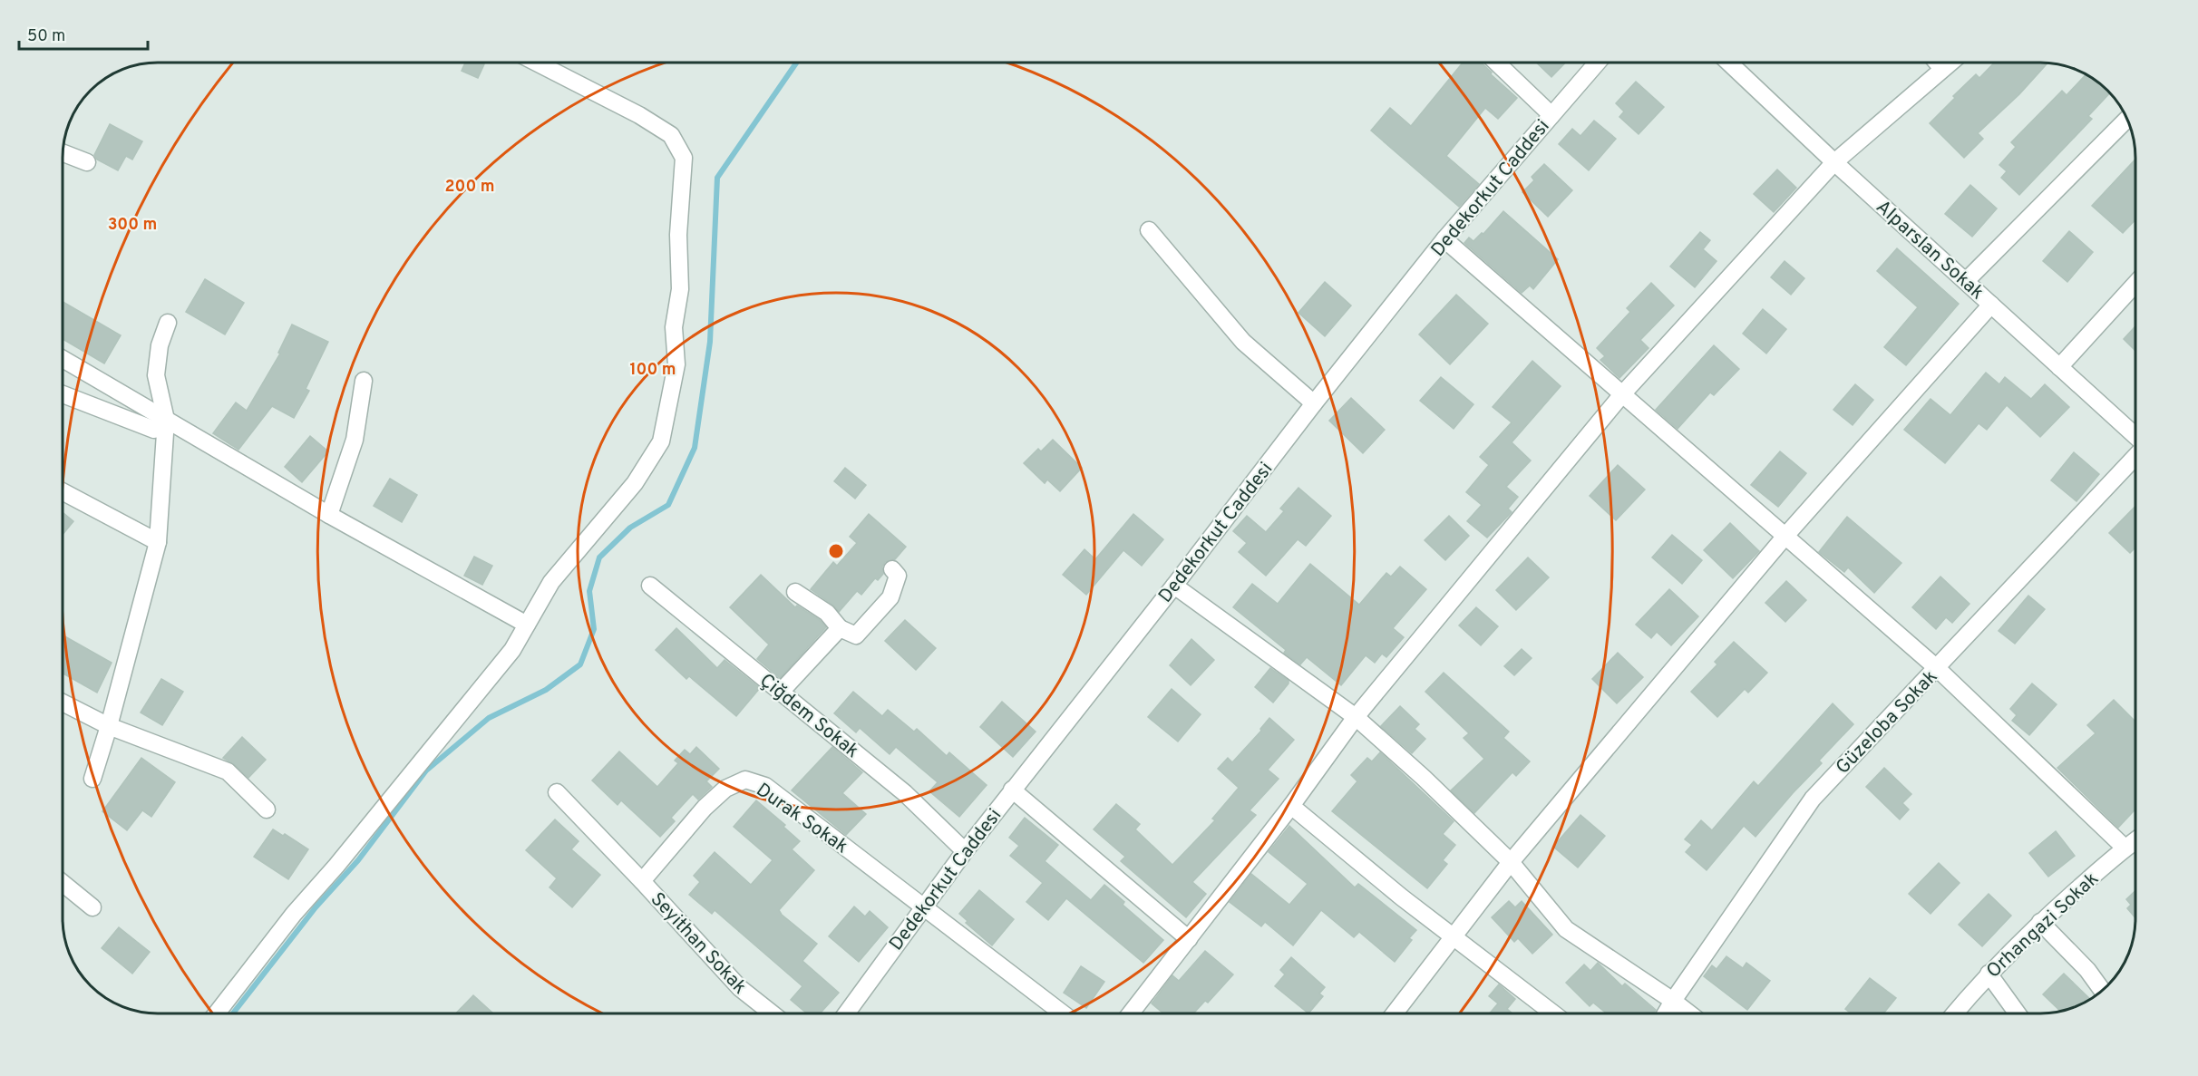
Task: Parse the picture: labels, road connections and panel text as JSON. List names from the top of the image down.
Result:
{
  "streets": {
    "street": [
      "Dedekorkut Caddesi",
      "Alparslan Sokak",
      "Çiğdem Sokak",
      "Güzeloba Sokak",
      "Durak Sokak",
      "Orhangazi Sokak",
      "Seyithan Sokak"
    ]
  },
  "crossings": [
    ["Dedekorkut Caddesi", "Çiğdem Sokak"],
    ["Dedekorkut Caddesi", "Durak Sokak"],
    ["Durak Sokak", "Seyithan Sokak"]
  ],
  "scale_bar": "50 m",
  "rings": ["200 m", "300 m", "100 m"]
}
